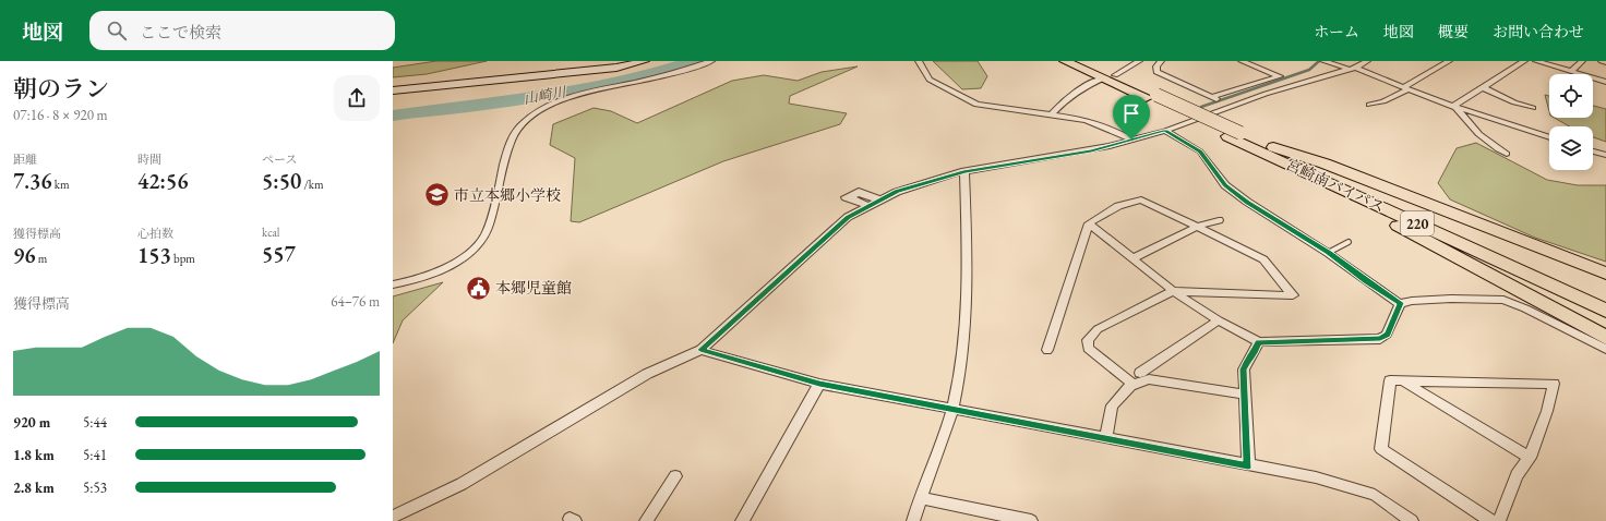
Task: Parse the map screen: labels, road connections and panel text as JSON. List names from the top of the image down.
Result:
{
  "streets": {
    "highway": ["宮崎南バイパス", "220"]
  },
  "water": ["山崎川"],
  "places": {
    "school or university": ["市立本郷小学校"],
    "public building": ["本郷児童館"]
  },
  "page": {
    "header": "地図",
    "search": "ここで検索",
    "nav": [
      "ホーム",
      "地図",
      "概要",
      "お問い合わせ"
    ],
    "heading": ["朝のラン", "07:16 · 8 × 920 m"],
    "stats": [
      ["距離", "7.36 km"],
      ["時間", "42:56"],
      ["ペース", "5:50 /km"],
      ["獲得標高", "96 m"],
      ["心拍数", "153 bpm"],
      ["kcal", "557"]
    ],
    "chart": ["獲得標高", "64–76 m"],
    "list": [
      {
        "name": "920 m",
        "note": "5:44"
      },
      {
        "name": "1.8 km",
        "note": "5:41"
      },
      {
        "name": "2.8 km",
        "note": "5:53"
      }
    ]
  }
}
